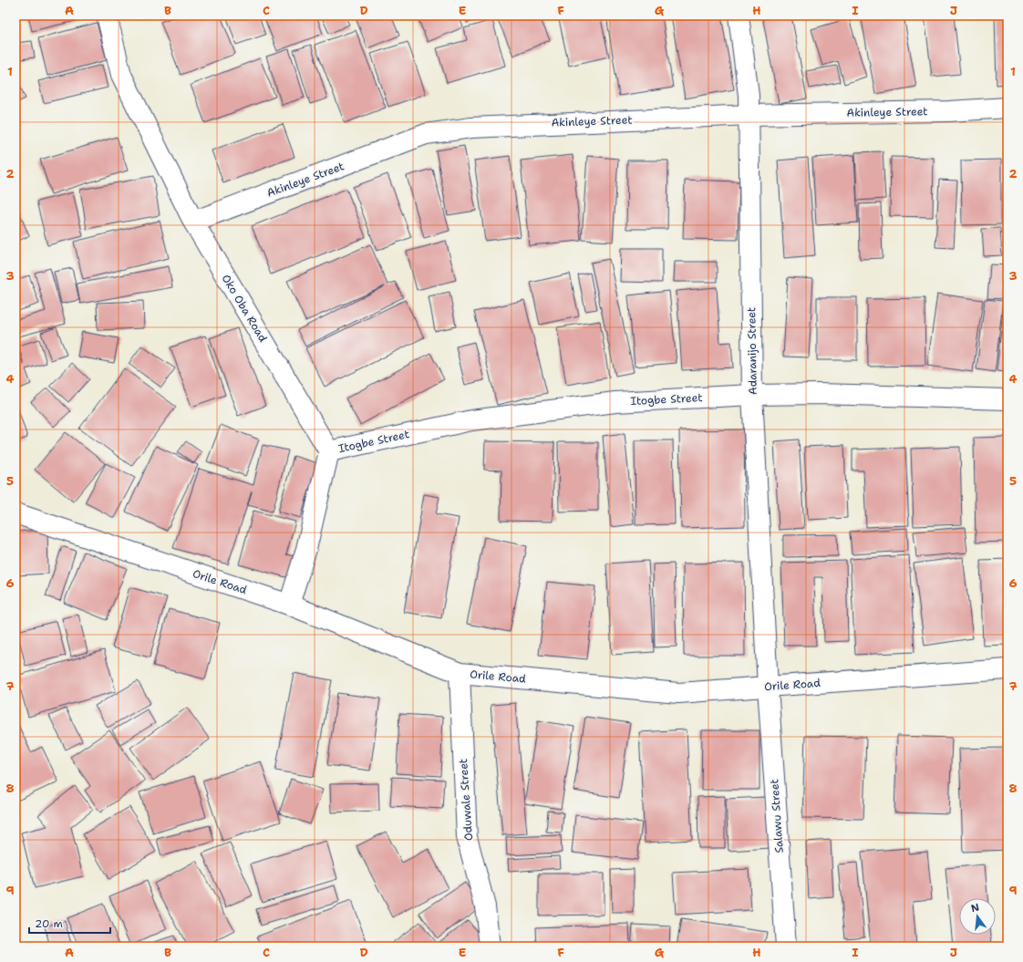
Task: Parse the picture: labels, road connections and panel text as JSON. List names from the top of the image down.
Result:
{
  "streets": {
    "street": [
      "Akinleye Street",
      "Oko Oba Road",
      "Adaranijo Street",
      "Itogbe Street",
      "Orile Road",
      "Oduwale Street",
      "Salawu Street"
    ]
  },
  "crossings": [
    ["Akinleye Street", "Oko Oba Road"],
    ["Akinleye Street", "Adaranijo Street"],
    ["Oko Oba Road", "Itogbe Street"],
    ["Adaranijo Street", "Itogbe Street"],
    ["Adaranijo Street", "Orile Road"],
    ["Adaranijo Street", "Salawu Street"],
    ["Orile Road", "Oduwale Street"],
    ["Orile Road", "Salawu Street"]
  ],
  "scale_bar": "20 m",
  "north": "top",
  "grid": {
    "columns": [
      "A",
      "B",
      "C",
      "D",
      "E",
      "F",
      "G",
      "H",
      "I",
      "J"
    ],
    "rows": [
      "1",
      "2",
      "3",
      "4",
      "5",
      "6",
      "7",
      "8",
      "9"
    ]
  }
}
